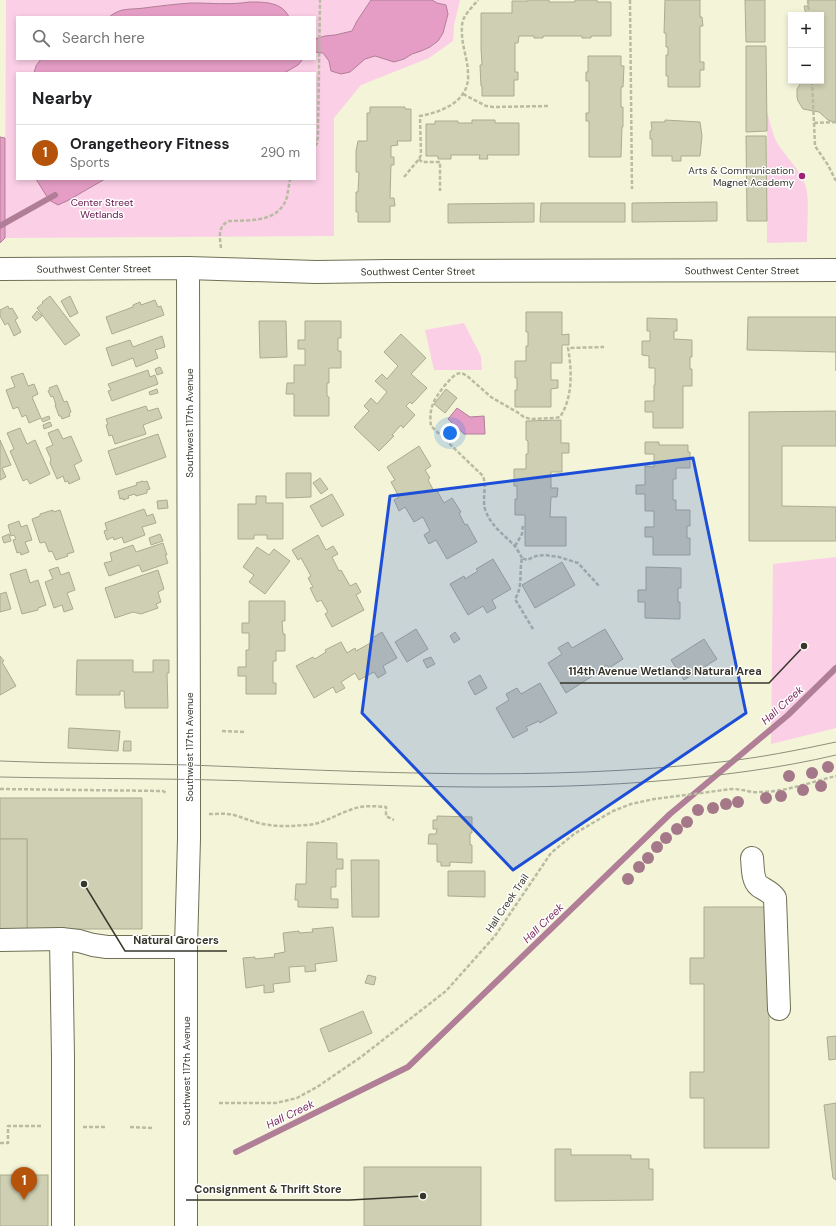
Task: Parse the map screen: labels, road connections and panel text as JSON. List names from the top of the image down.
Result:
{
  "streets": {
    "street": ["Southwest Center Street", "Southwest 117th Avenue"],
    "path": ["Hall Creek Trail"]
  },
  "crossings": [
    ["Southwest Center Street", "Southwest 117th Avenue"]
  ],
  "water": ["Hall Creek"],
  "parks": ["Center Street Wetlands"],
  "places": [
    "Arts & Communication Magnet Academy",
    "114th Avenue Wetlands Natural Area",
    "Natural Grocers",
    "Consignment & Thrift Store"
  ],
  "page": {
    "map_buttons": ["+", "−"],
    "search": "Search here",
    "heading": "Nearby",
    "list": [
      {
        "mark": "1",
        "name": "Orangetheory Fitness",
        "note": "Sports",
        "value": "290 m"
      }
    ],
    "pins": "1"
  }
}
